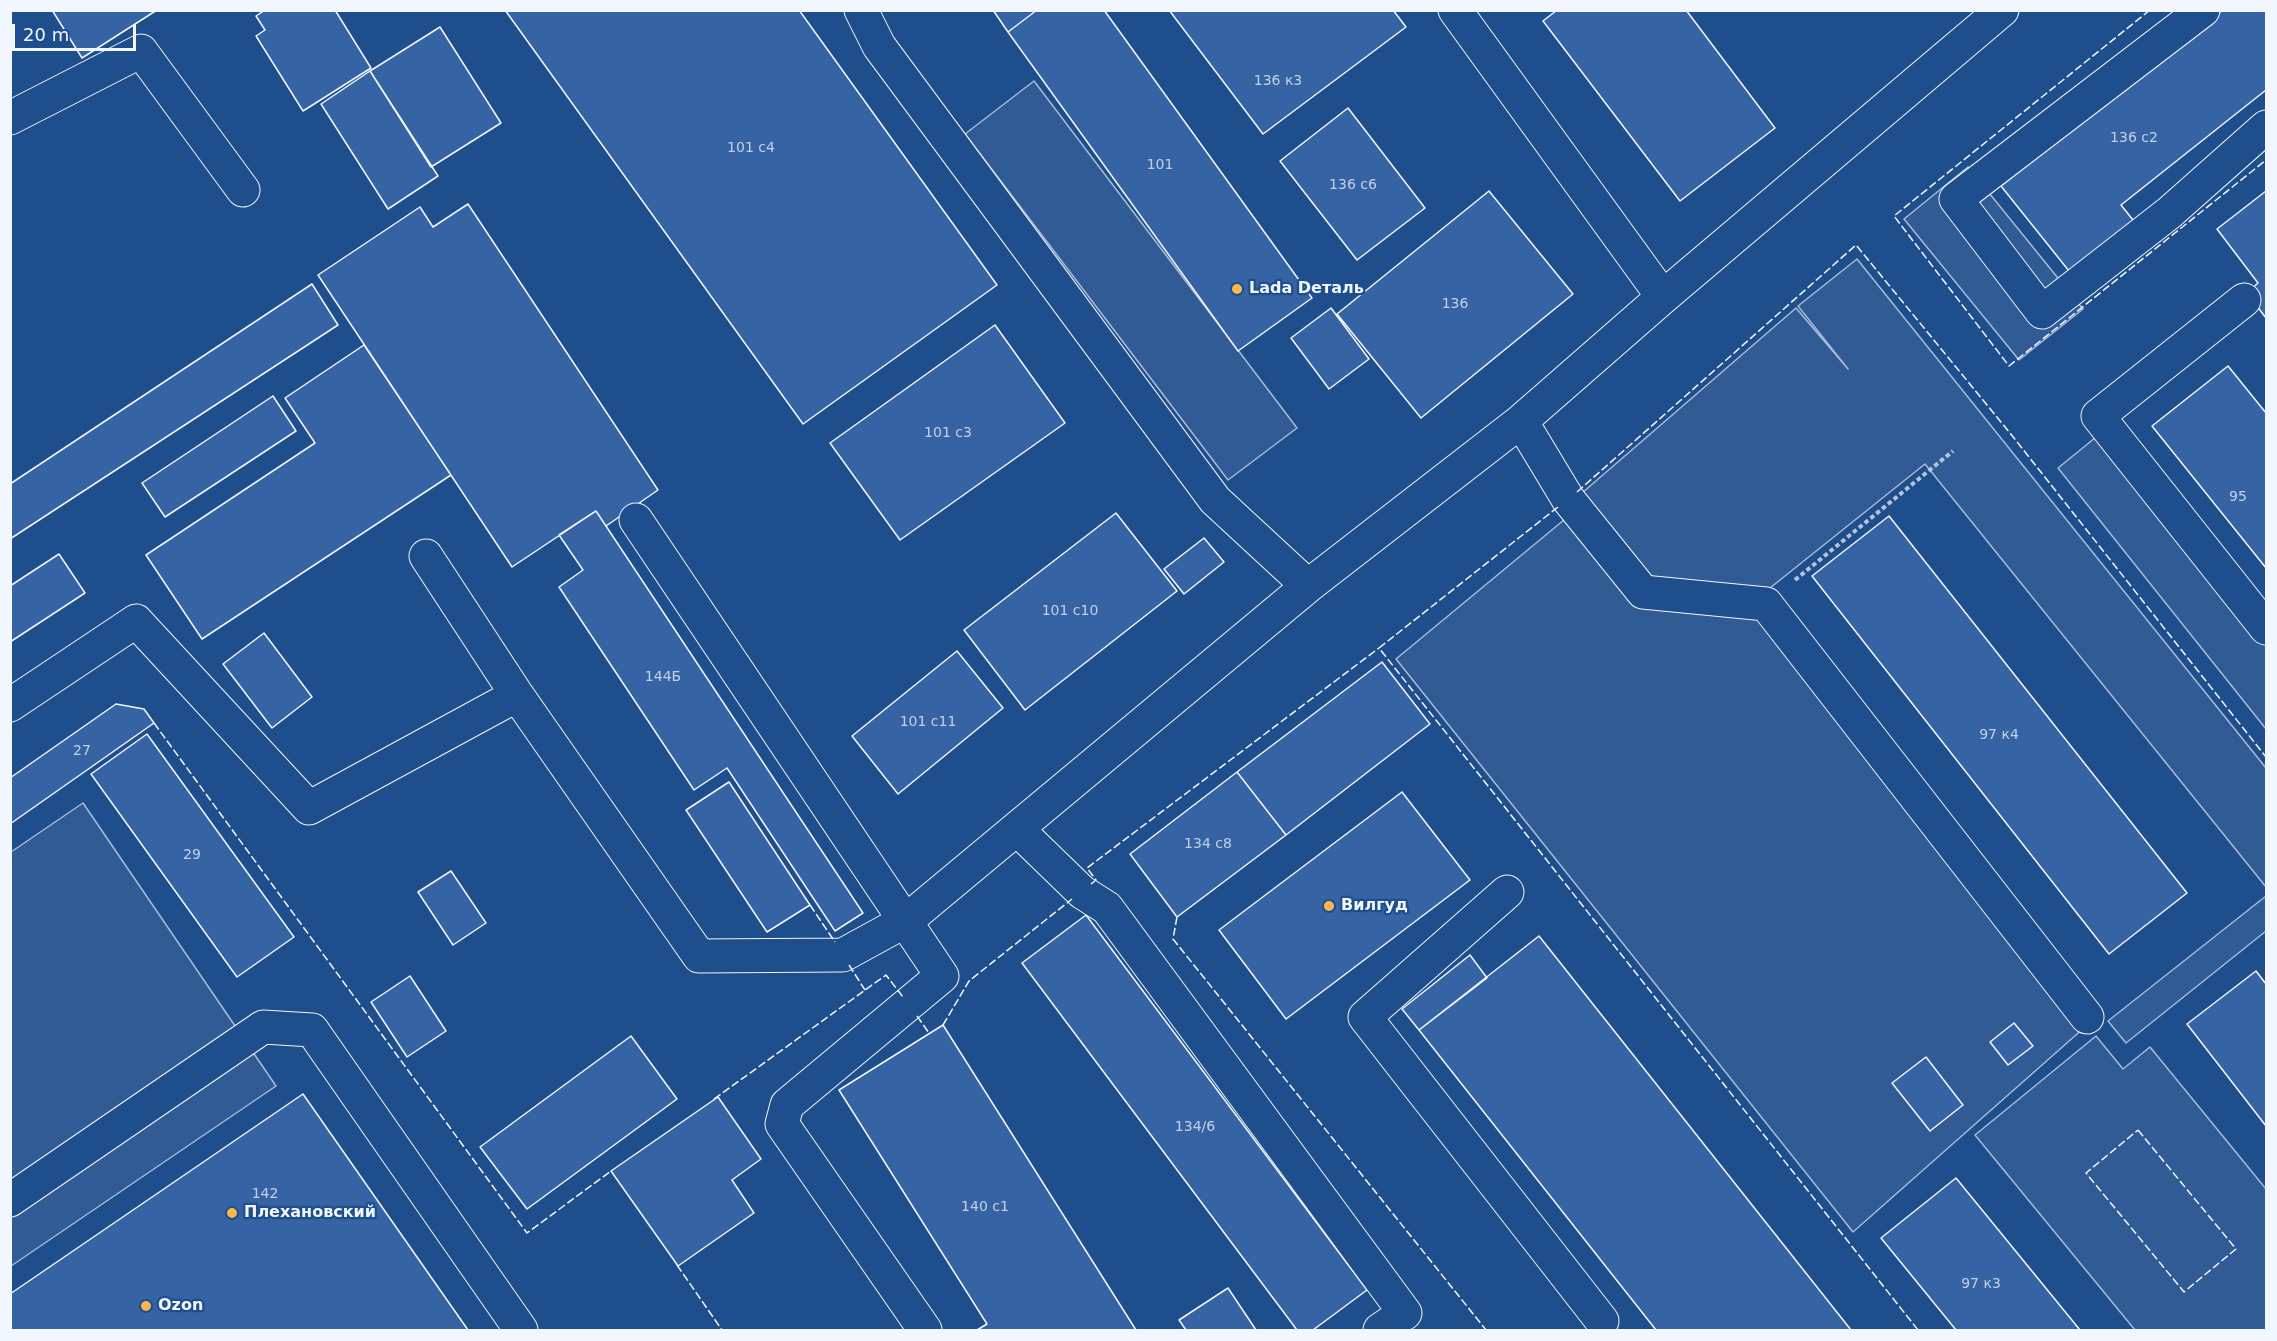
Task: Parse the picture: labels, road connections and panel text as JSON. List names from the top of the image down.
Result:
{
  "places": [
    "Lada Dеталь",
    "Вилгуд",
    "Плехановский",
    "Ozon"
  ],
  "house_numbers": [
    "136 к3",
    "136 с2",
    "101 с4",
    "101",
    "136 с6",
    "136",
    "101 с3",
    "95",
    "101 с10",
    "144Б",
    "101 с11",
    "97 к4",
    "27",
    "134 с8",
    "29",
    "134/6",
    "142",
    "140 с1",
    "97 к3"
  ],
  "scale_bar": "20 m"
}
